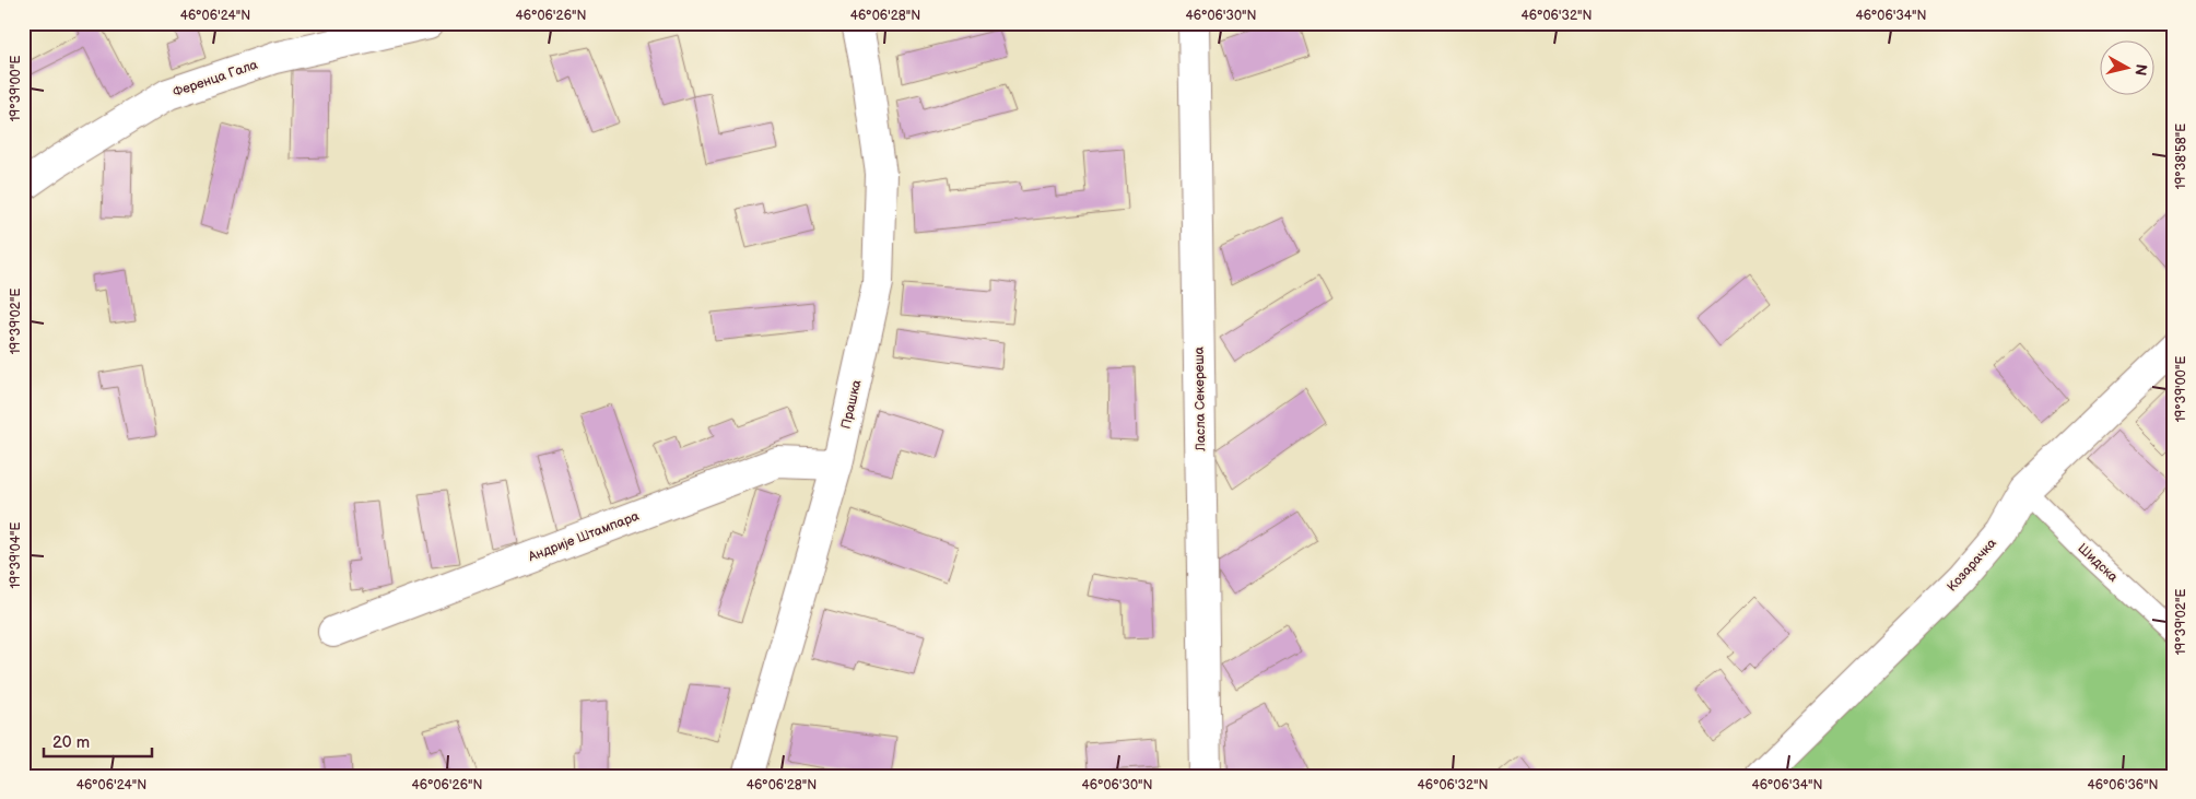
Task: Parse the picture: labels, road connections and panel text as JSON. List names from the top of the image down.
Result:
{
  "streets": {
    "street": [
      "Ференца Гала",
      "Ласла Секереша",
      "Прашка",
      "Андрије Штампара",
      "Козарачка"
    ],
    "lane": ["Шидска"]
  },
  "crossings": [
    ["Прашка", "Андрије Штампара"],
    ["Шидска", "Козарачка"]
  ],
  "scale_bar": "20 m",
  "north": "right",
  "coordinates": [
    "46°06'24\"N",
    "46°06'26\"N",
    "46°06'28\"N",
    "46°06'30\"N",
    "46°06'32\"N",
    "46°06'34\"N",
    "19°39'00\"E",
    "19°38'58\"E",
    "19°39'02\"E",
    "19°39'04\"E",
    "46°06'36\"N"
  ]
}
